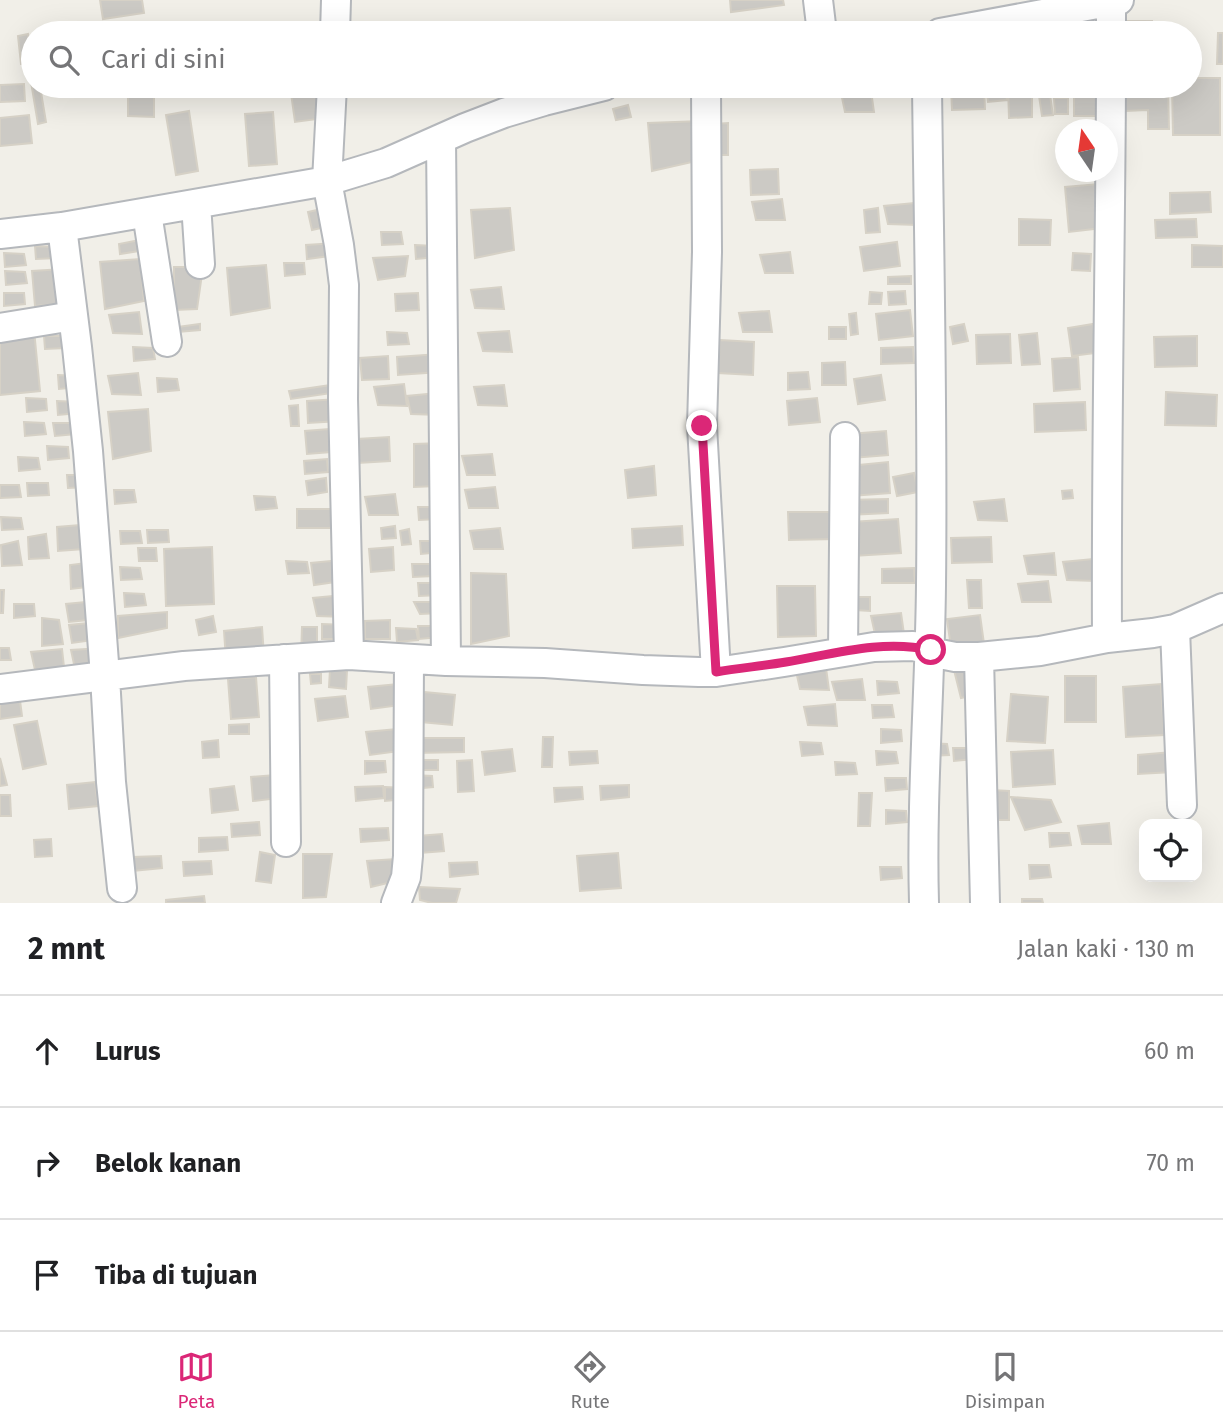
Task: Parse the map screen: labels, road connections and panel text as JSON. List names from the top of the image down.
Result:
{
  "north": "top",
  "page": {
    "search": "Cari di sini",
    "heading": ["2 mnt", "Jalan kaki · 130 m"],
    "list": [
      ["Lurus", "60 m"],
      ["Belok kanan", "70 m"],
      "Tiba di tujuan"
    ],
    "nav": ["Peta", "Rute", "Disimpan"]
  }
}
